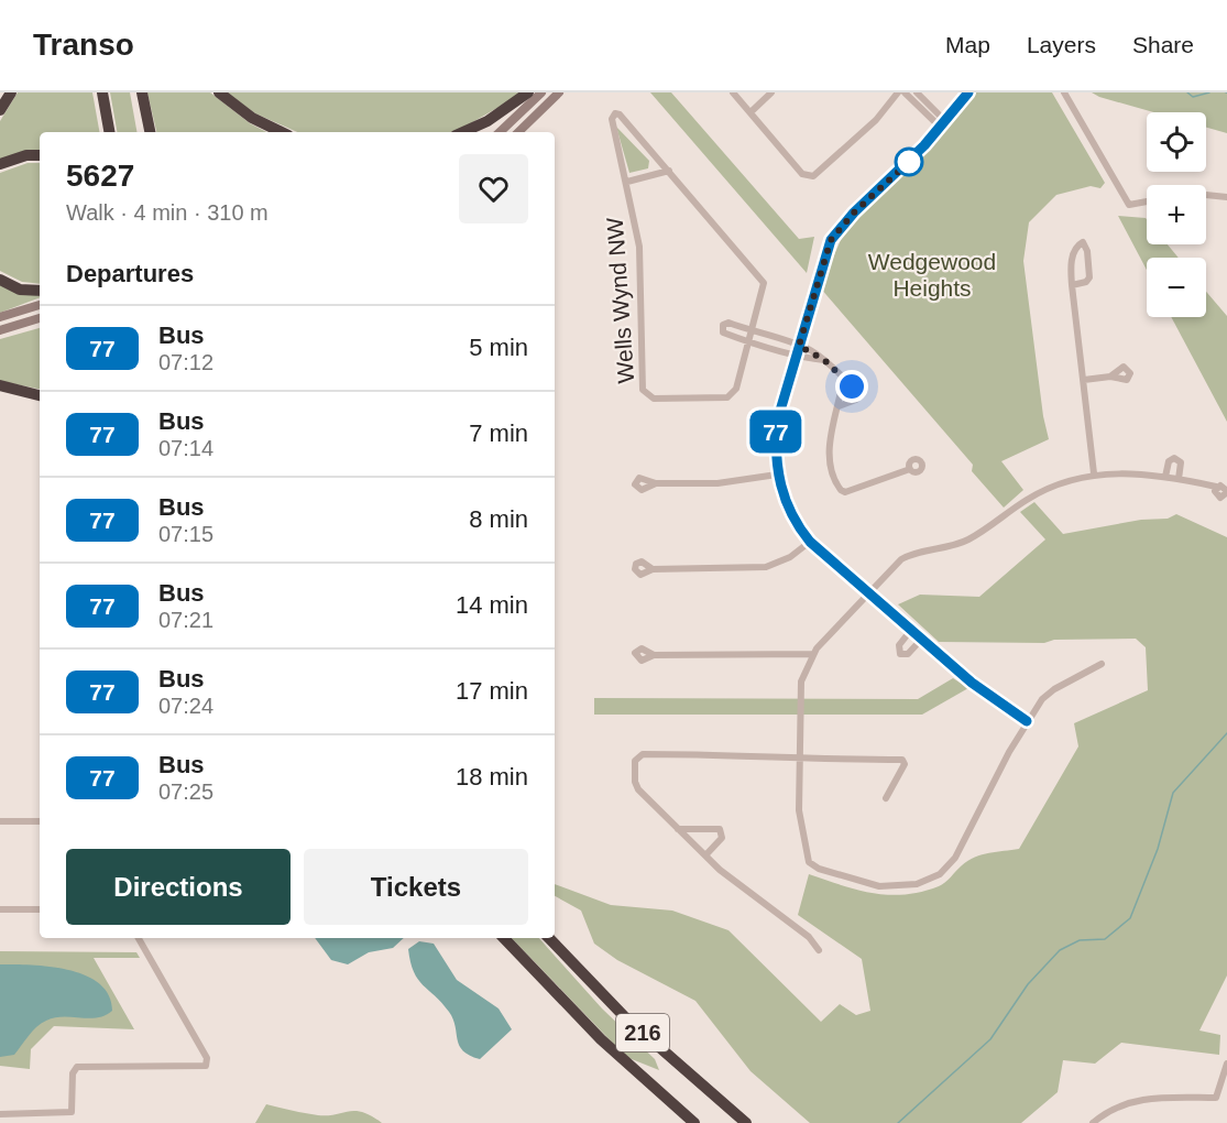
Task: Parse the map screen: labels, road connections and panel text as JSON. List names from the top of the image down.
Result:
{
  "streets": {
    "highway": ["216"],
    "street": ["Wells Wynd NW"]
  },
  "parks": ["Wedgewood Heights"],
  "lines": ["bus line 77"],
  "page": {
    "header": "Transo",
    "nav": ["Map", "Layers", "Share"],
    "on_map": "77",
    "map_buttons": ["+", "−"],
    "heading": [
      ["5627", "Walk · 4 min · 310 m"],
      "Departures"
    ],
    "list": [
      {
        "mark": "77",
        "name": "Bus",
        "note": "07:12",
        "value": "5 min"
      },
      {
        "mark": "77",
        "name": "Bus",
        "note": "07:14",
        "value": "7 min"
      },
      {
        "mark": "77",
        "name": "Bus",
        "note": "07:15",
        "value": "8 min"
      },
      {
        "mark": "77",
        "name": "Bus",
        "note": "07:21",
        "value": "14 min"
      },
      {
        "mark": "77",
        "name": "Bus",
        "note": "07:24",
        "value": "17 min"
      },
      {
        "mark": "77",
        "name": "Bus",
        "note": "07:25",
        "value": "18 min"
      }
    ],
    "buttons": ["Directions", "Tickets"]
  }
}
